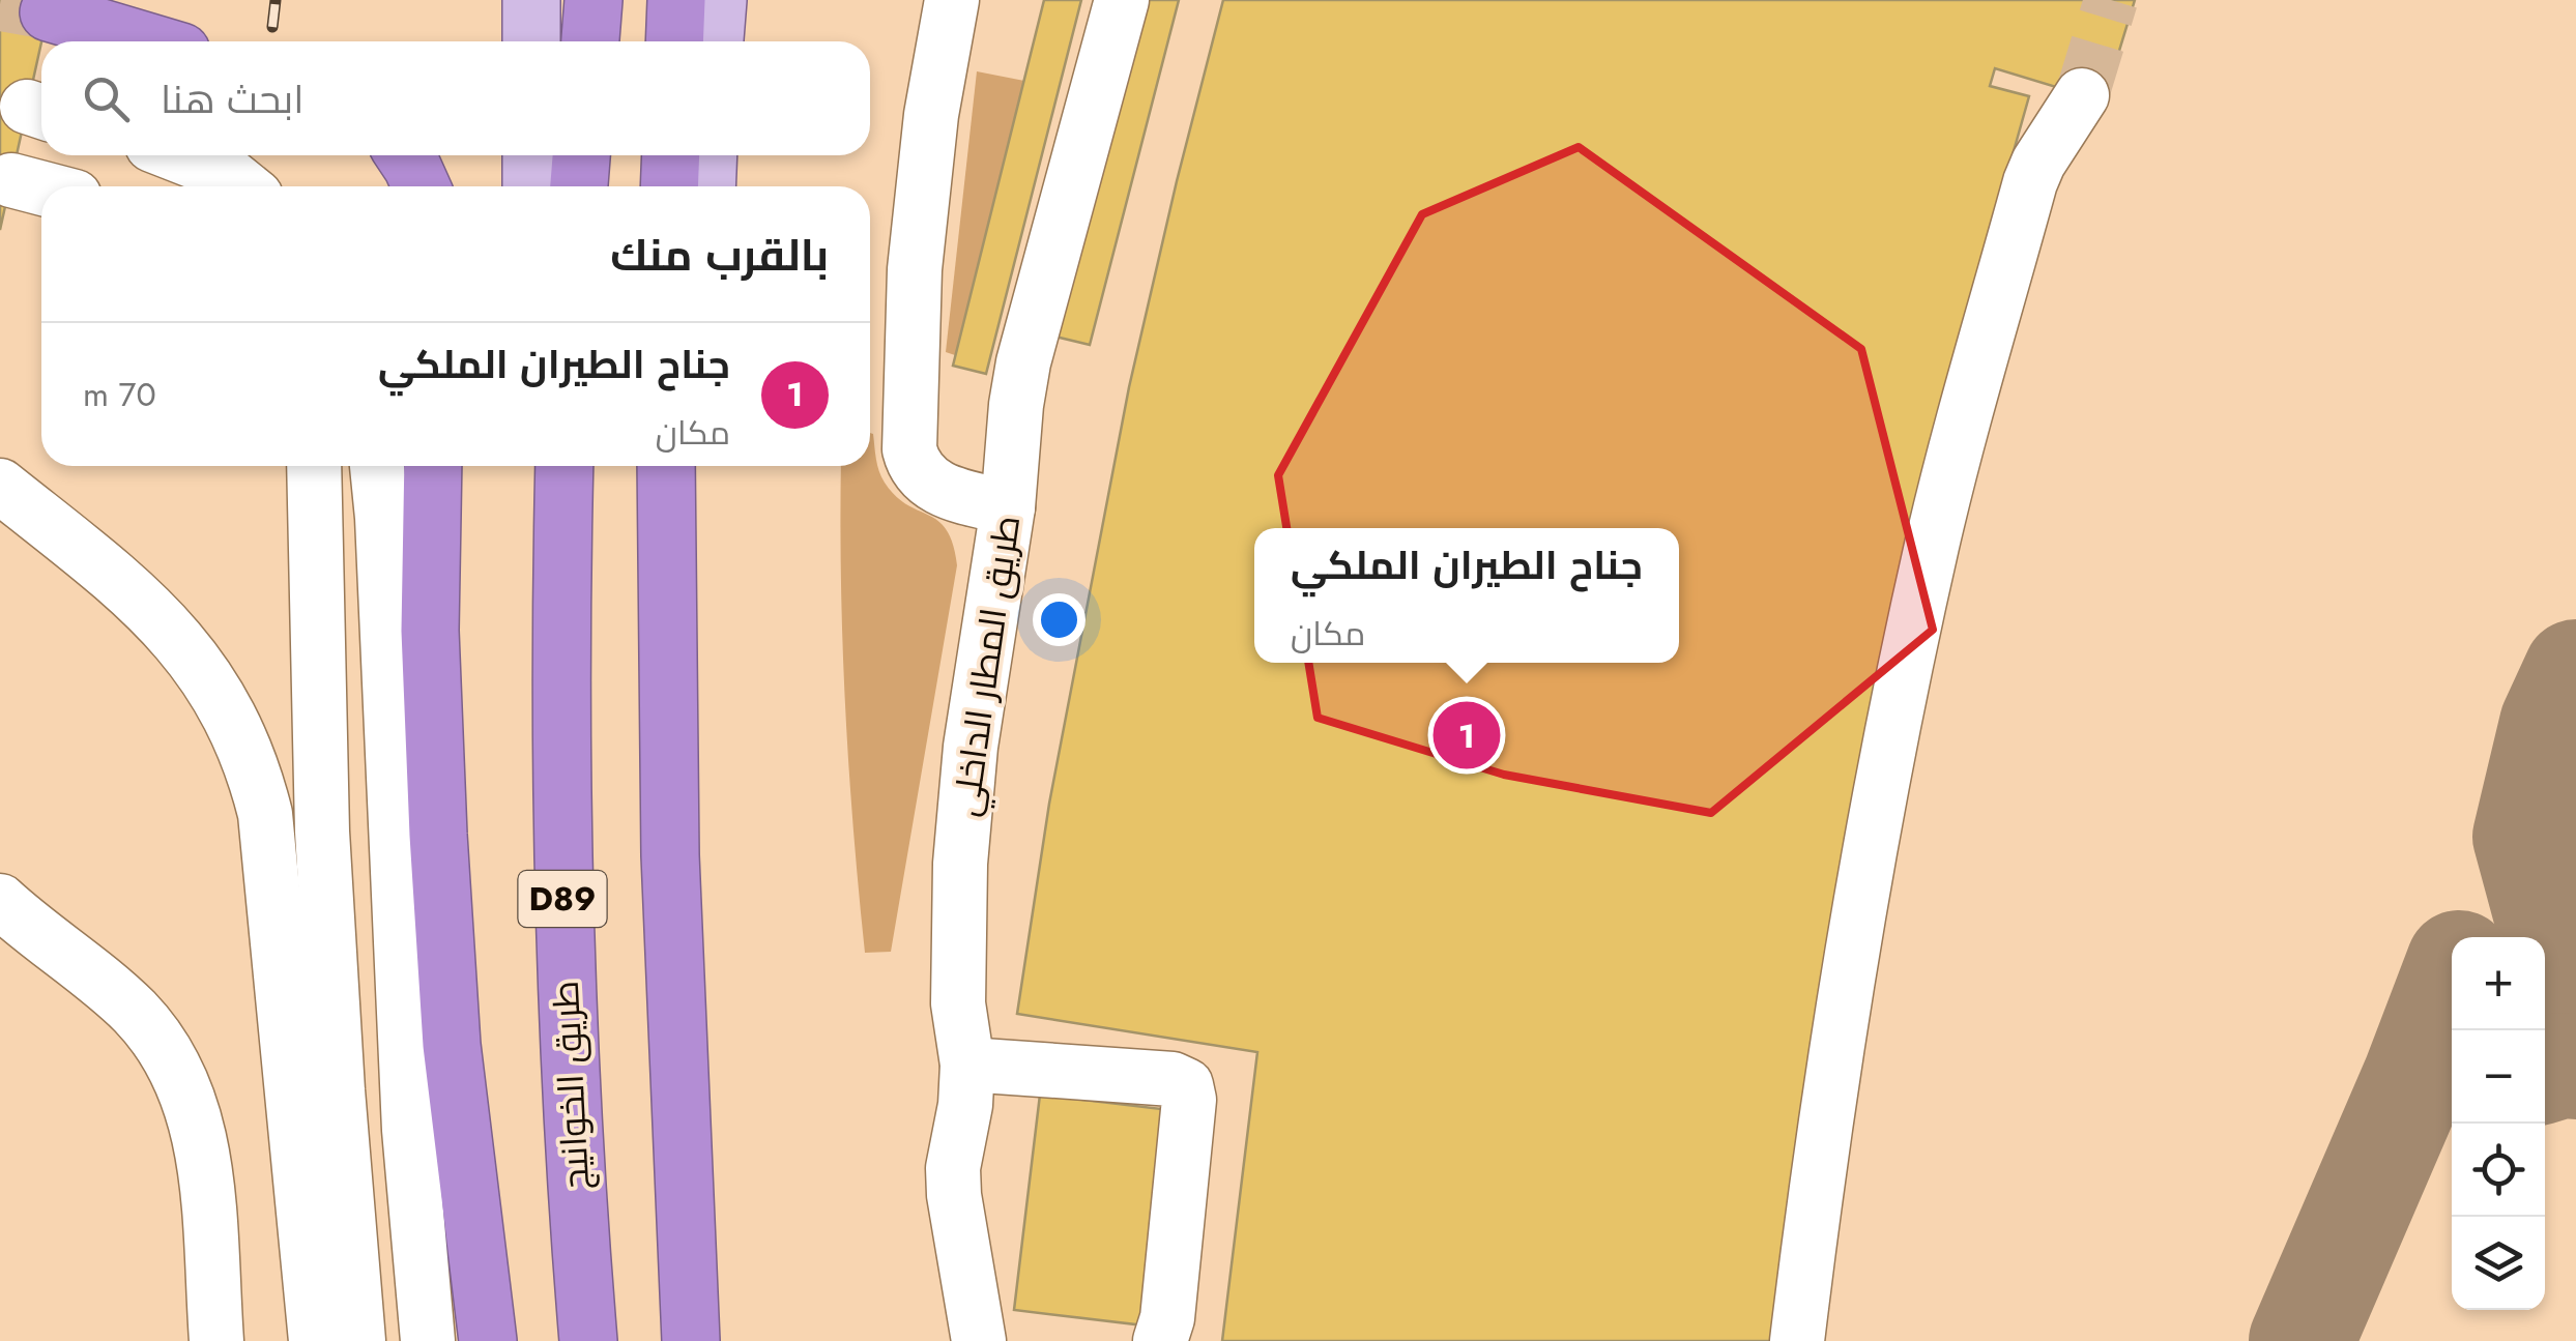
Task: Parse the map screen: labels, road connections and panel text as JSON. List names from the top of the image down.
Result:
{
  "streets": {
    "highway": ["D89", "طريق الخوانيج"],
    "lane": ["طريق المطار الداخلي"]
  },
  "page": {
    "search": "ابحث هنا",
    "heading": "بالقرب منك",
    "list": [
      {
        "mark": "1",
        "name": "جناح الطيران الملكي",
        "note": "مكان",
        "value": "70 m"
      }
    ],
    "popup": ["جناح الطيران الملكي", "مكان"],
    "pins": "1",
    "map_buttons": ["+", "−"]
  }
}
